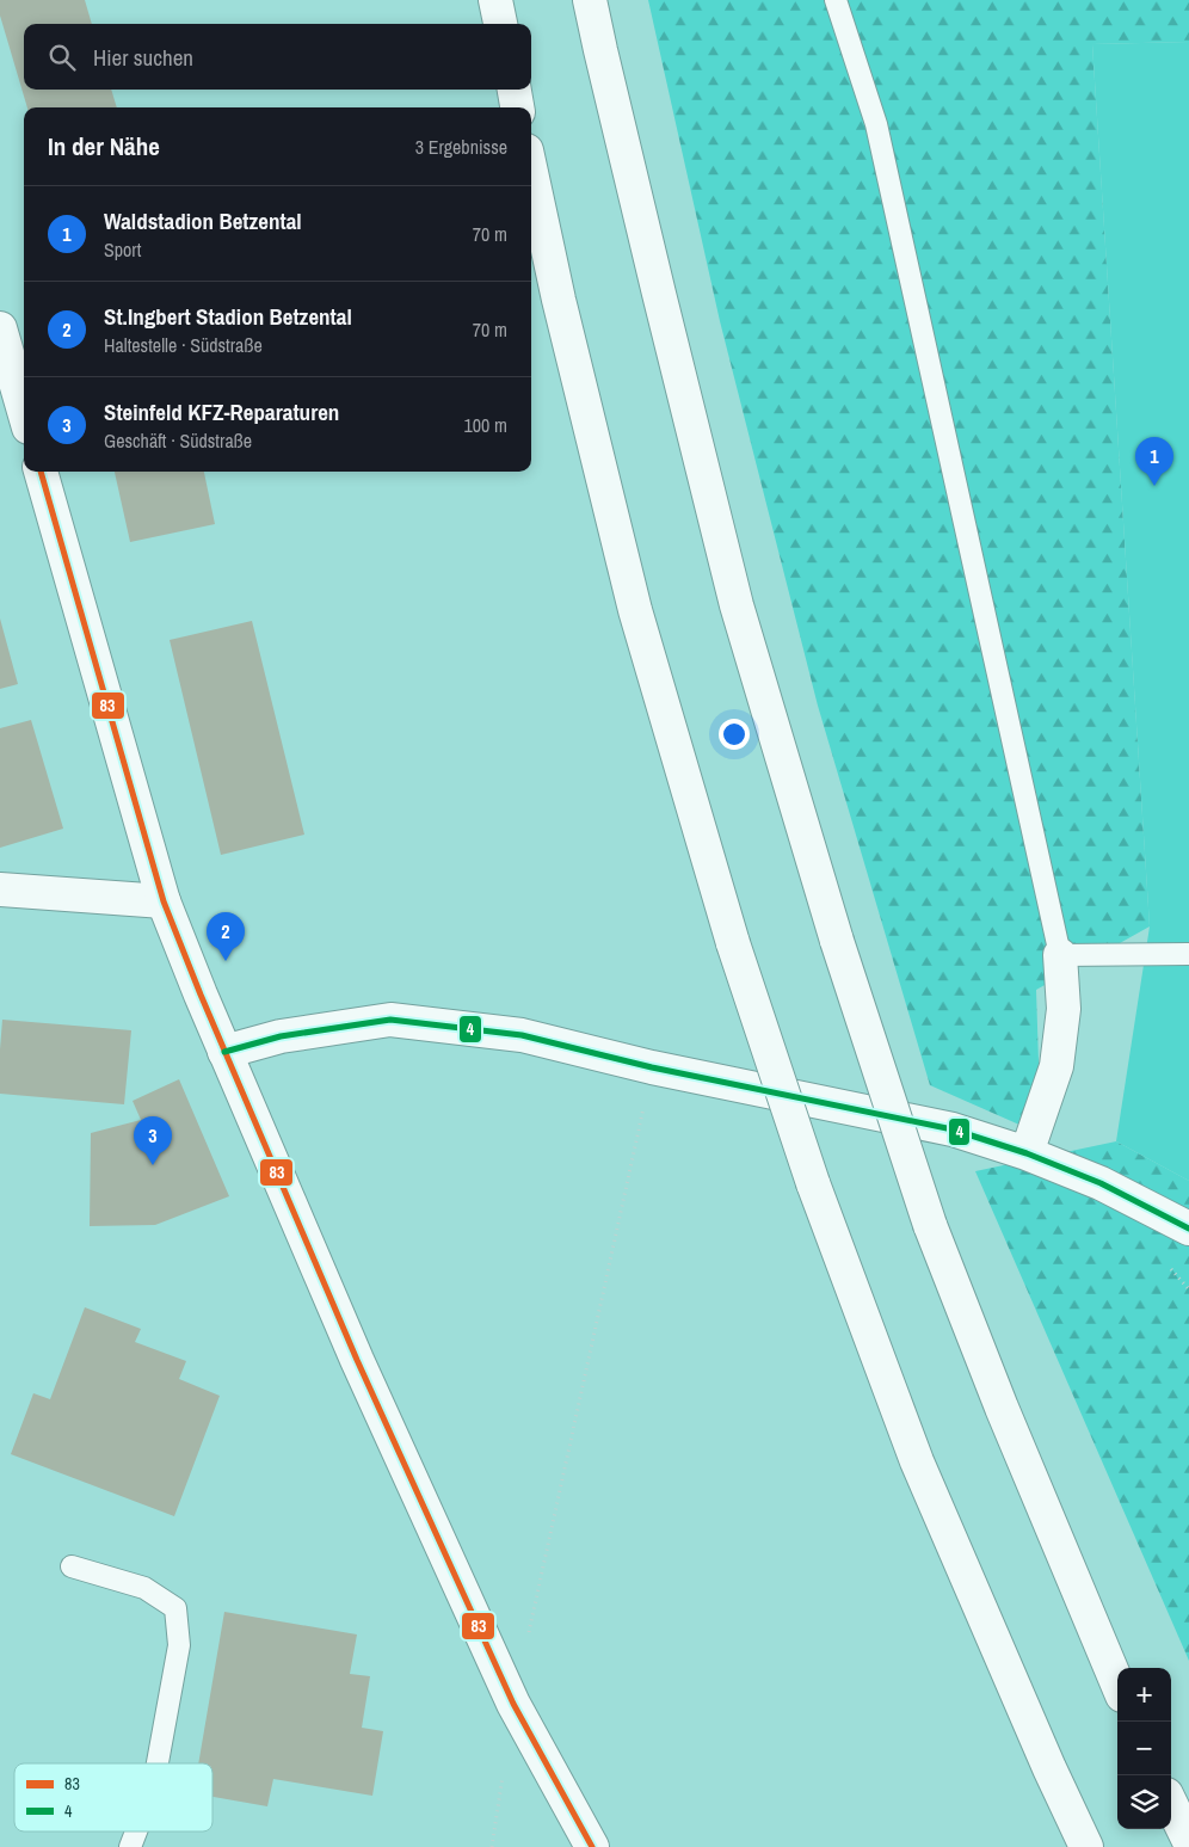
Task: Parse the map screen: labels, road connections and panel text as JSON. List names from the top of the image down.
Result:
{
  "lines": ["transit line 83", "transit line 4"],
  "legend": ["83", "4"],
  "page": {
    "search": "Hier suchen",
    "heading": ["In der Nähe", "3 Ergebnisse"],
    "list": [
      {
        "mark": "1",
        "name": "Waldstadion Betzental",
        "note": "Sport",
        "value": "70 m"
      },
      {
        "mark": "2",
        "name": "St.Ingbert Stadion Betzental",
        "note": "Haltestelle · Südstraße",
        "value": "70 m"
      },
      {
        "mark": "3",
        "name": "Steinfeld KFZ-Reparaturen",
        "note": "Geschäft · Südstraße",
        "value": "100 m"
      }
    ],
    "pins": ["1", "2", "3"],
    "map_buttons": ["+", "−"]
  }
}
